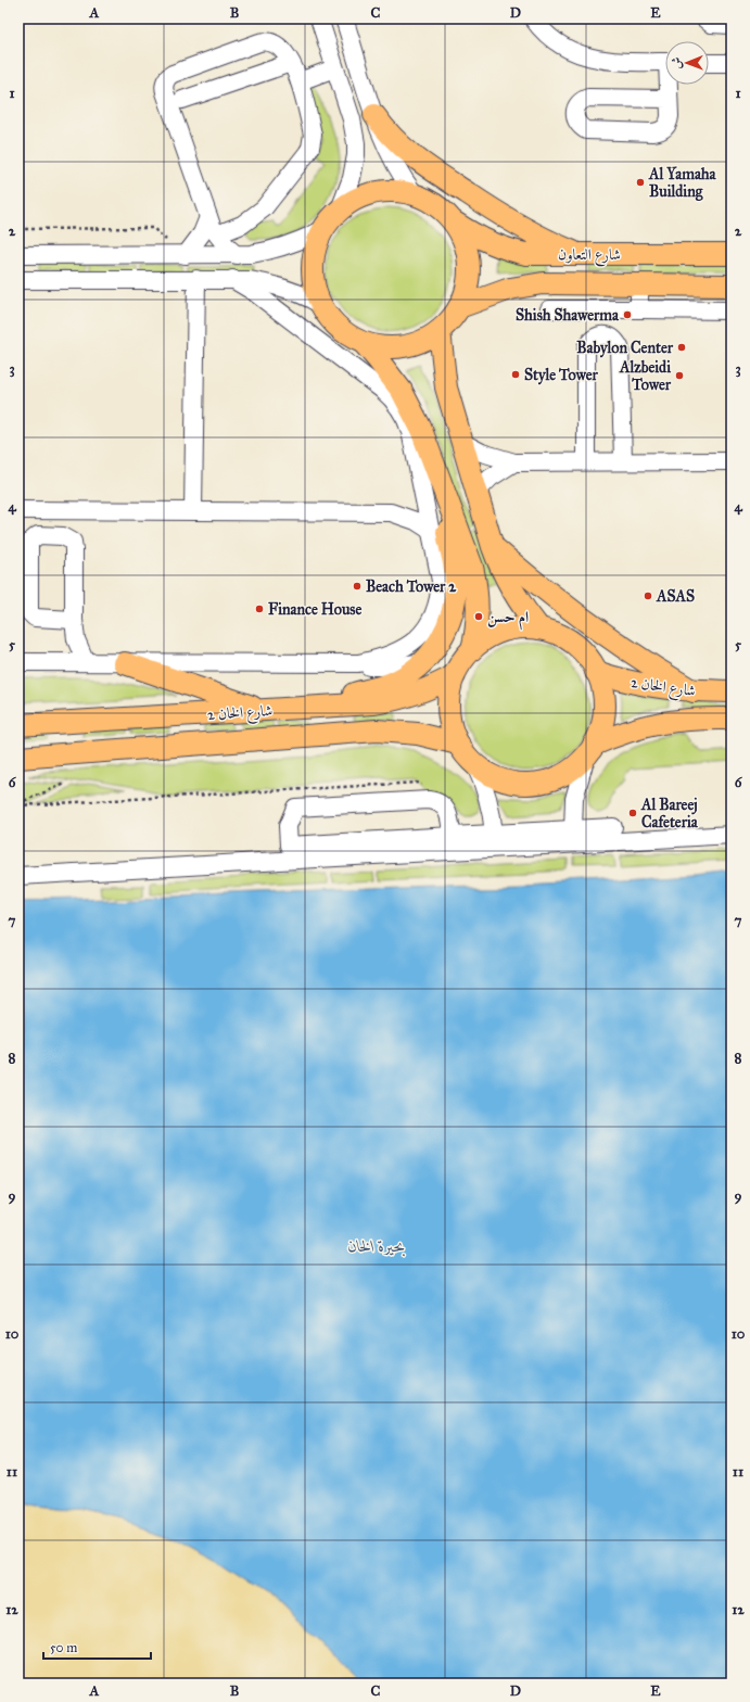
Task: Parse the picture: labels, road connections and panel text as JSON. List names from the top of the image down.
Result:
{
  "streets": {
    "main road": ["شارع التعاون", "شارع الخان 2"]
  },
  "water": ["بحيرة الخان"],
  "places": [
    "Al Yamaha Building",
    "Shish Shawerma",
    "Babylon Center",
    "Style Tower",
    "Alzbeidi Tower",
    "Beach Tower 2",
    "ASAS",
    "Finance House",
    "ام حسن",
    "Al Bareej Cafeteria"
  ],
  "scale_bar": "50 m",
  "north": "left",
  "grid": {
    "columns": [
      "A",
      "B",
      "C",
      "D",
      "E"
    ],
    "rows": [
      "1",
      "2",
      "3",
      "4",
      "5",
      "6",
      "7",
      "8",
      "9",
      "10",
      "11",
      "12"
    ]
  }
}
